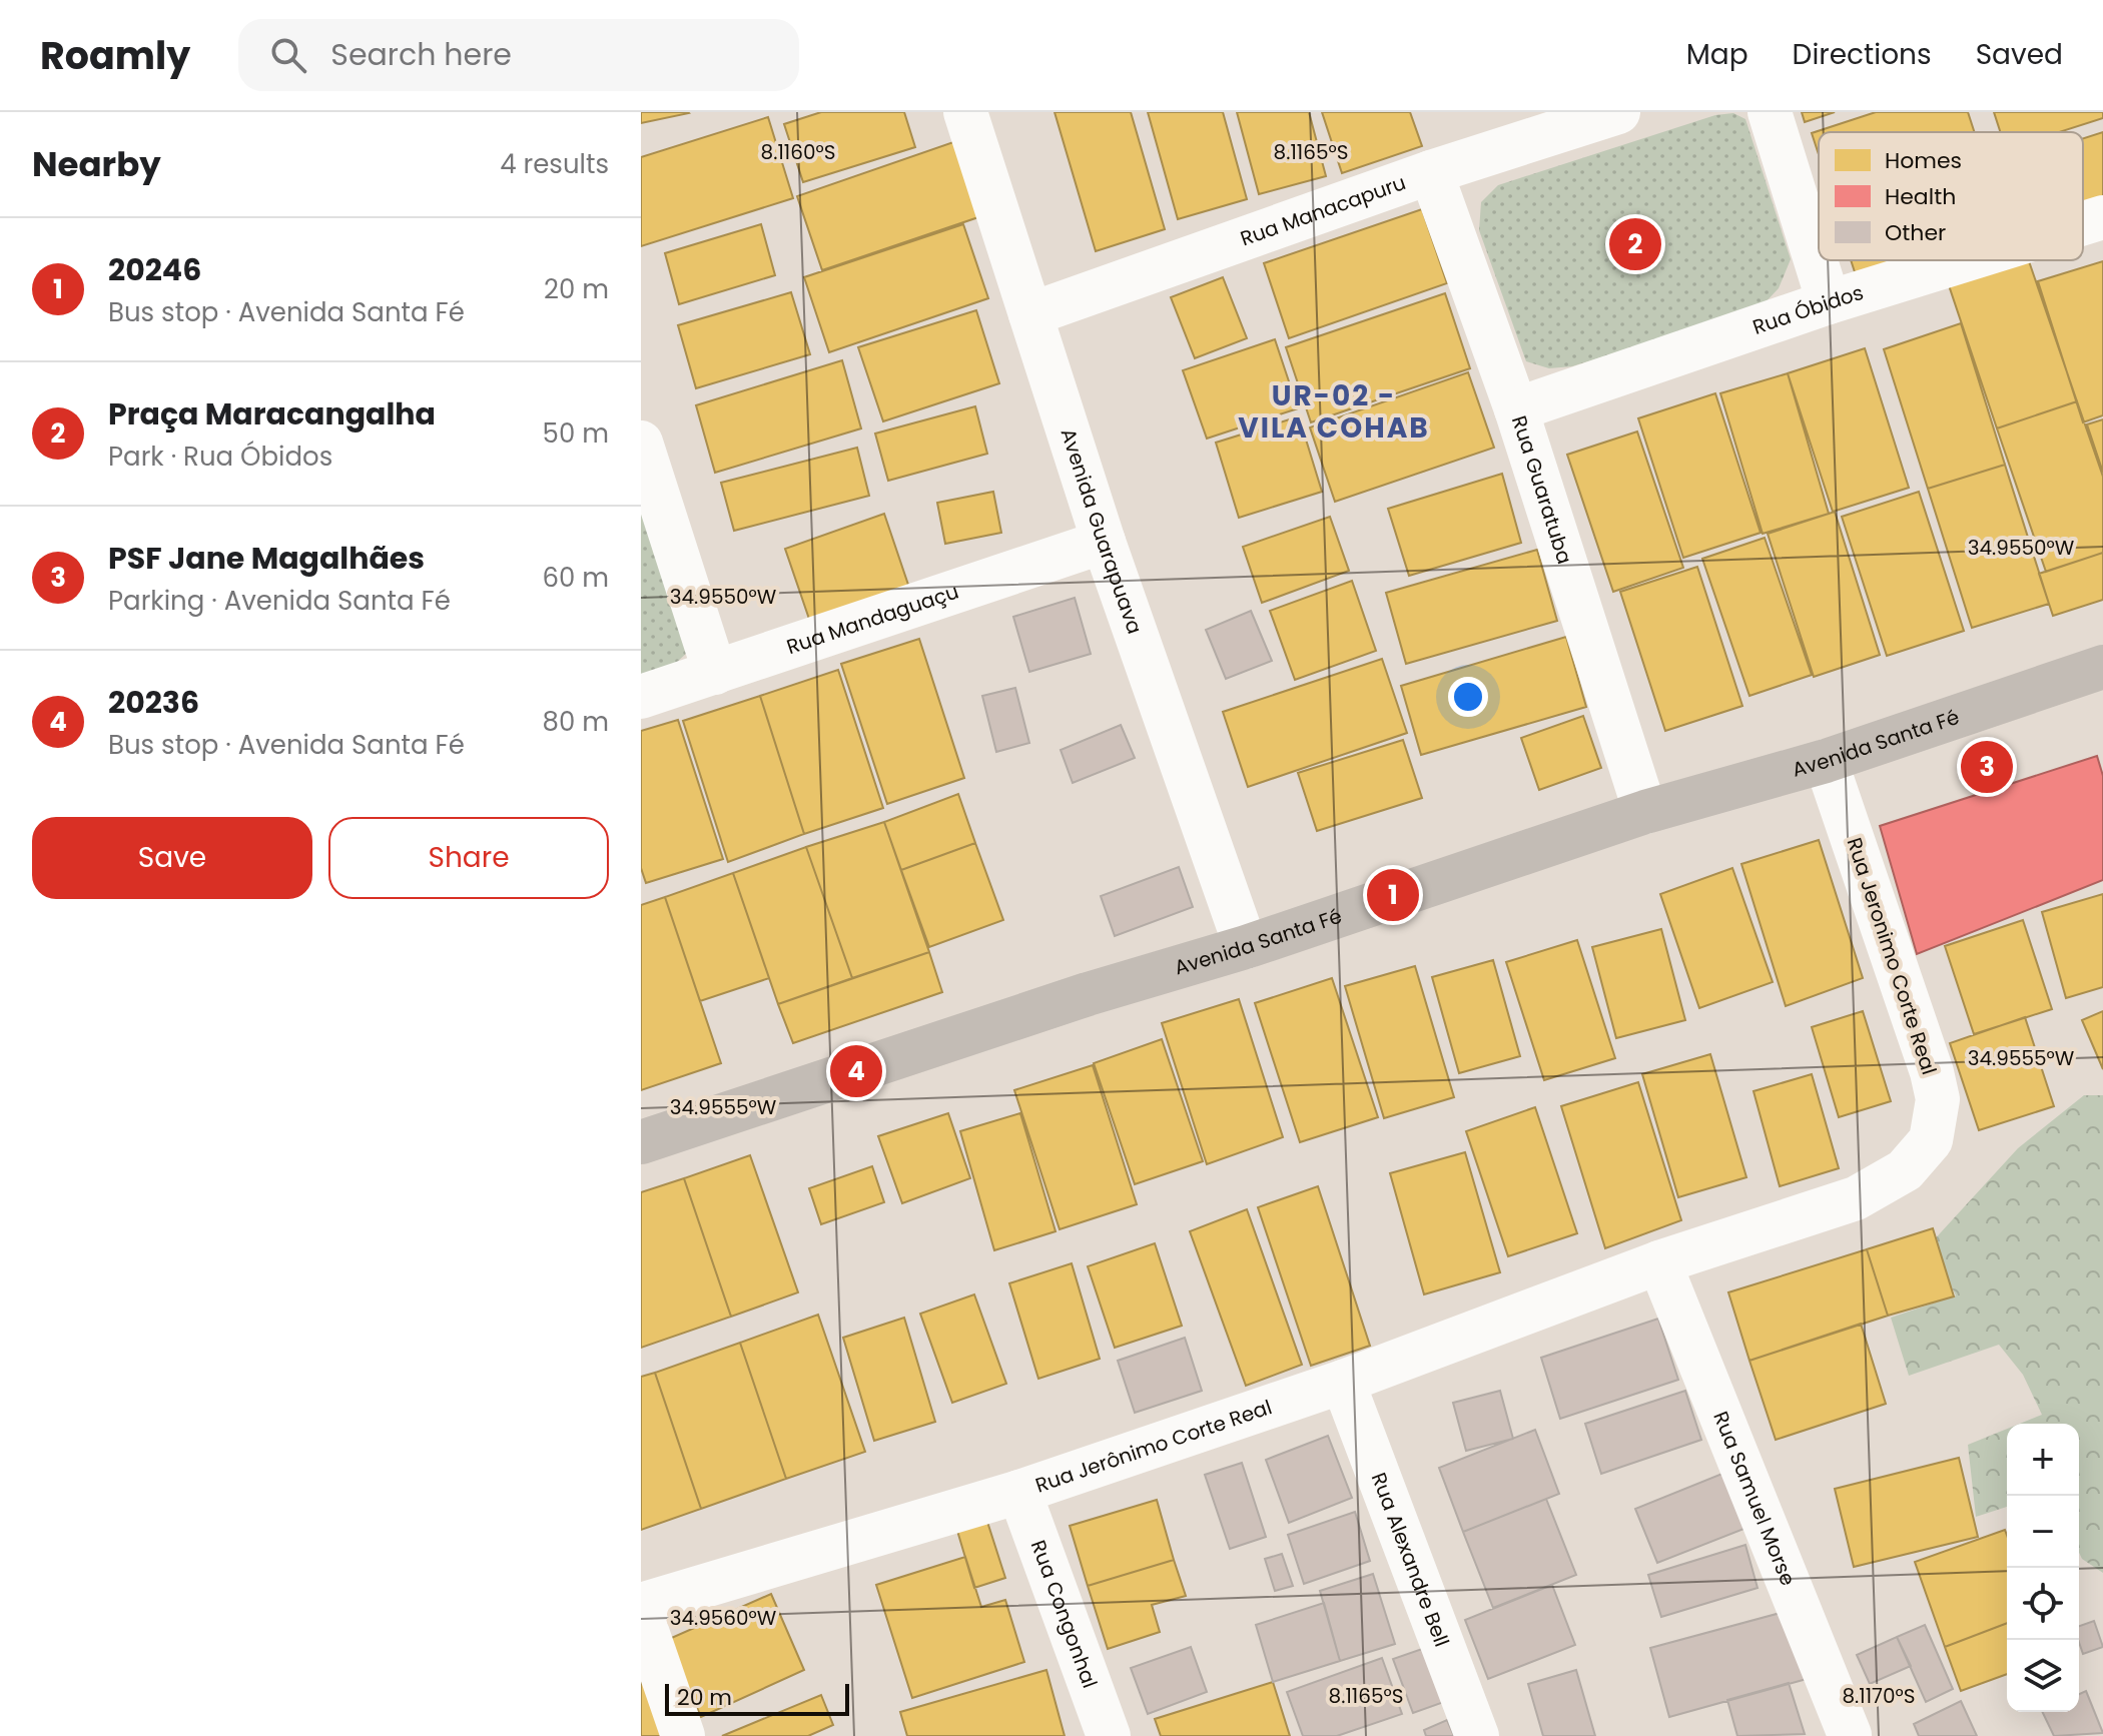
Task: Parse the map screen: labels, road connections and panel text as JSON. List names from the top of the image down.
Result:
{
  "streets": {
    "main road": ["Avenida Santa Fé"],
    "street": [
      "Rua Manacapuru",
      "Rua Óbidos",
      "Rua Guaratuba",
      "Avenida Guarapuava",
      "Rua Mandaguaçu",
      "Rua Jeronimo Corte Real",
      "Rua Jerônimo Corte Real",
      "Rua Samuel Morse",
      "Rua Alexandre Bell",
      "Rua Congonhal"
    ]
  },
  "crossings": [
    ["Rua Manacapuru", "Rua Guaratuba"],
    ["Rua Manacapuru", "Avenida Guarapuava"],
    ["Rua Óbidos", "Rua Guaratuba"],
    ["Rua Guaratuba", "Avenida Santa Fé"],
    ["Avenida Guarapuava", "Rua Mandaguaçu"],
    ["Avenida Guarapuava", "Avenida Santa Fé"],
    ["Avenida Santa Fé", "Rua Jeronimo Corte Real"],
    ["Rua Jeronimo Corte Real", "Rua Jerônimo Corte Real"],
    ["Rua Jeronimo Corte Real", "Rua Samuel Morse"],
    ["Rua Jerônimo Corte Real", "Rua Samuel Morse"],
    ["Rua Jerônimo Corte Real", "Rua Alexandre Bell"],
    ["Rua Jerônimo Corte Real", "Rua Congonhal"]
  ],
  "districts": ["UR-02 - VILA COHAB"],
  "legend": ["Homes", "Health", "Other"],
  "scale_bar": "20 m",
  "page": {
    "header": "Roamly",
    "search": "Search here",
    "nav": ["Map", "Directions", "Saved"],
    "heading": ["Nearby", "4 results"],
    "pins": [
      "2",
      "3",
      "1",
      "4"
    ],
    "list": [
      {
        "mark": "1",
        "name": "20246",
        "note": "Bus stop · Avenida Santa Fé",
        "value": "20 m"
      },
      {
        "mark": "2",
        "name": "Praça Maracangalha",
        "note": "Park · Rua Óbidos",
        "value": "50 m"
      },
      {
        "mark": "3",
        "name": "PSF Jane Magalhães",
        "note": "Parking · Avenida Santa Fé",
        "value": "60 m"
      },
      {
        "mark": "4",
        "name": "20236",
        "note": "Bus stop · Avenida Santa Fé",
        "value": "80 m"
      }
    ],
    "buttons": ["Save", "Share"],
    "map_buttons": ["+", "−"],
    "scale": "20 m"
  },
  "coordinates": [
    "8.1160°S",
    "8.1165°S",
    "34.9550°W",
    "34.9555°W",
    "34.9560°W",
    "8.1170°S"
  ]
}
